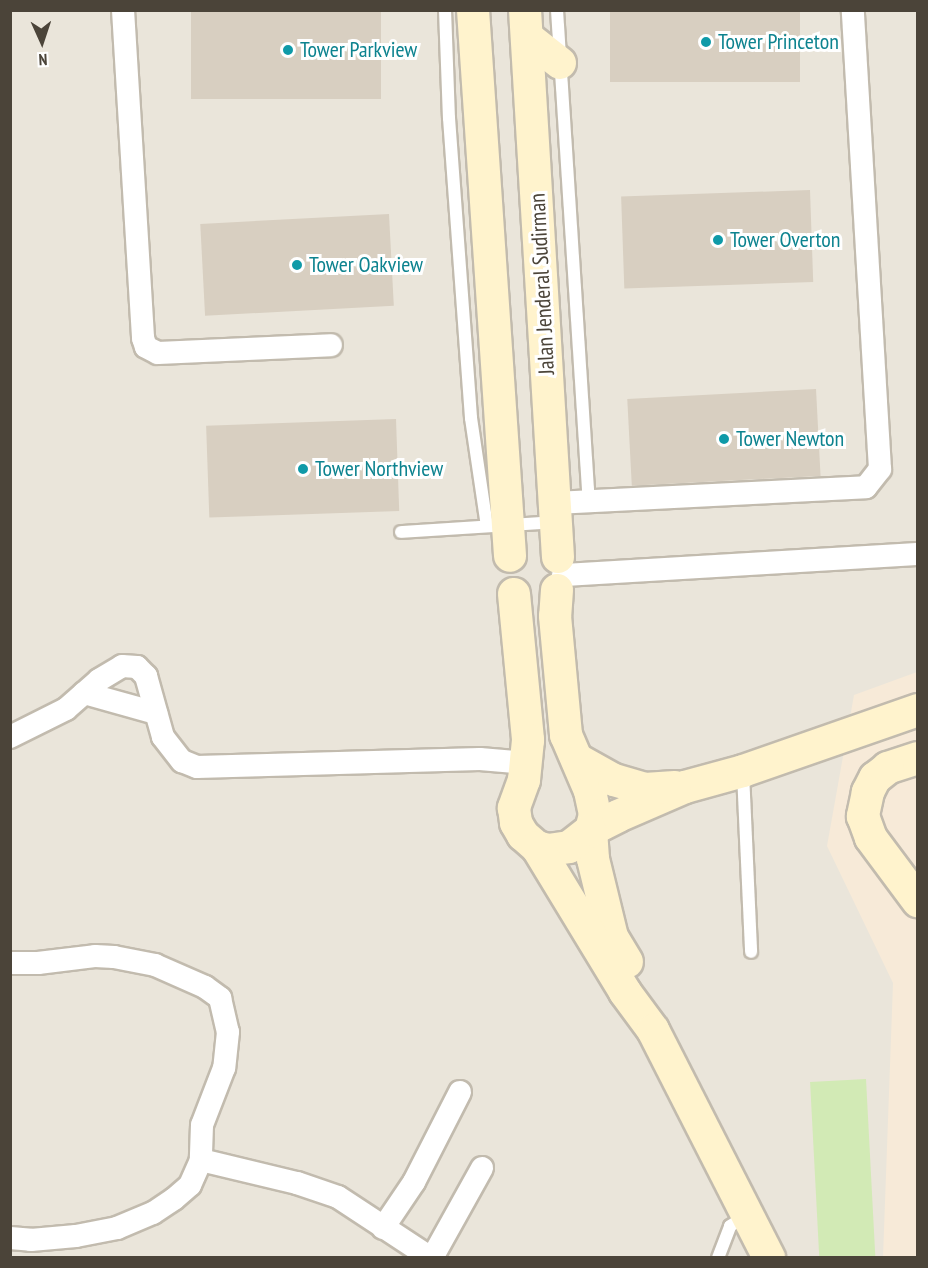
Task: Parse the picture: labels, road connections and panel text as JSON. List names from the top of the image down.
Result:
{
  "streets": {
    "street": ["Jalan Jenderal Sudirman"]
  },
  "places": [
    "Tower Princeton",
    "Tower Parkview",
    "Tower Overton",
    "Tower Oakview",
    "Tower Newton",
    "Tower Northview"
  ],
  "north": "bottom"
}
